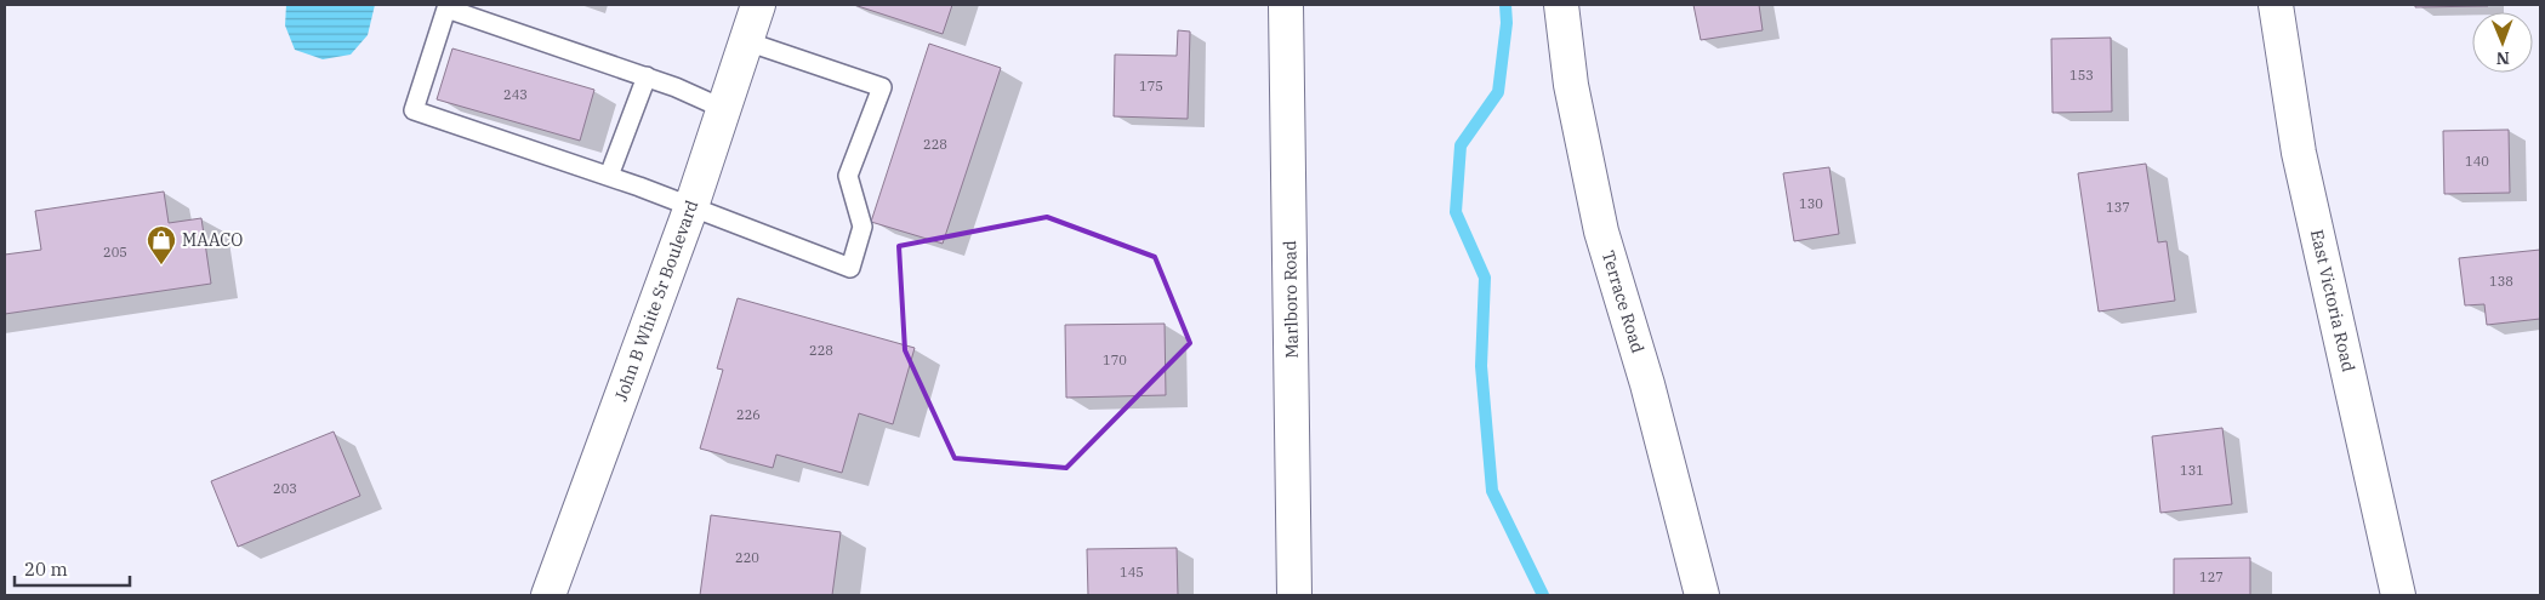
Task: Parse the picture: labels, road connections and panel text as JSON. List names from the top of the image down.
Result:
{
  "streets": {
    "street": [
      "Marlboro Road",
      "John B White Sr Boulevard",
      "East Victoria Road",
      "Terrace Road"
    ]
  },
  "places": {
    "shop": ["MAACO"]
  },
  "house_numbers": [
    "153",
    "175",
    "243",
    "228",
    "140",
    "130",
    "137",
    "205",
    "138",
    "228",
    "170",
    "226",
    "131",
    "203",
    "220",
    "145",
    "127"
  ],
  "scale_bar": "20 m",
  "north": "bottom"
}
